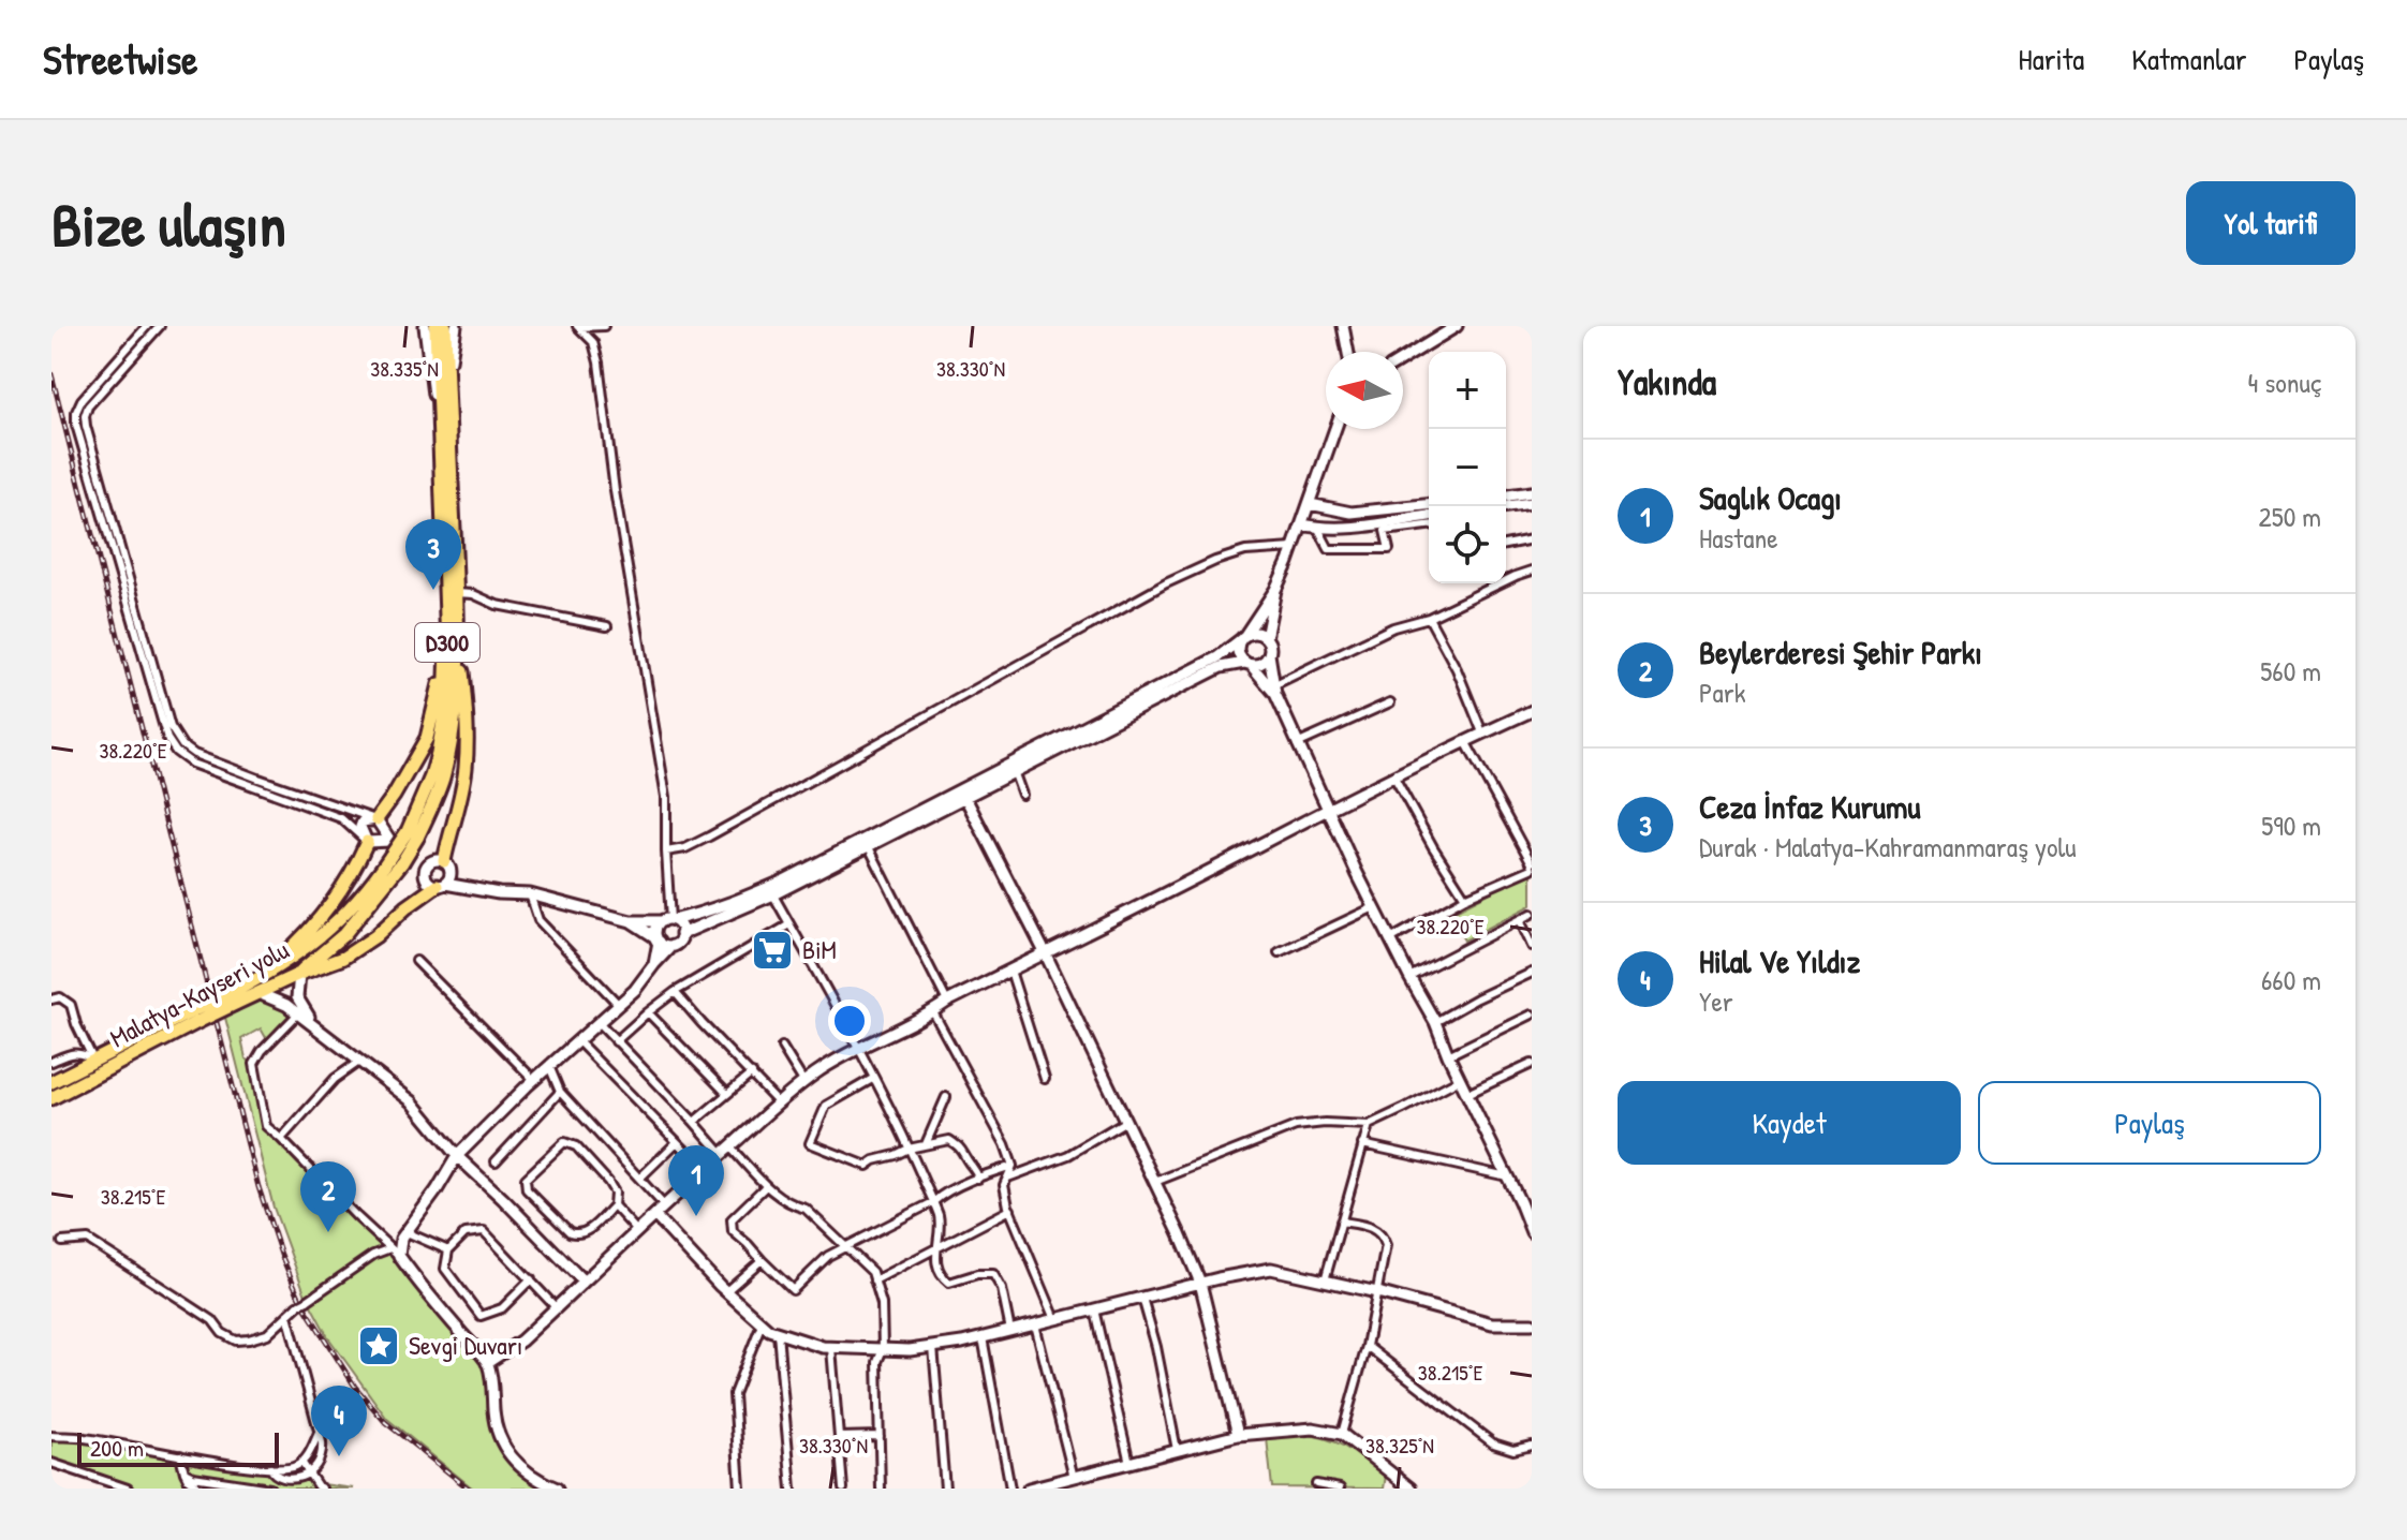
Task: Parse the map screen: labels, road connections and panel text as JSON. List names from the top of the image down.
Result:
{
  "streets": {
    "highway": ["D300", "Malatya-Kayseri yolu"]
  },
  "crossings": [
    ["D300", "Malatya-Kayseri yolu"]
  ],
  "places": {
    "supermarket": ["BiM"],
    "place": ["Sevgi Duvarı"]
  },
  "scale_bar": "200 m",
  "north": "left",
  "page": {
    "header": "Streetwise",
    "nav": ["Harita", "Katmanlar", "Paylaş"],
    "buttons": [
      "Yol tarifi",
      ["Kaydet", "Paylaş"]
    ],
    "title": "Bize ulaşın",
    "heading": ["Yakında", "4 sonuç"],
    "map_buttons": ["+", "−"],
    "list": [
      {
        "mark": "1",
        "name": "Saglık Ocagı",
        "note": "Hastane",
        "value": "250 m"
      },
      {
        "mark": "2",
        "name": "Beylerderesi Şehir Parkı",
        "note": "Park",
        "value": "560 m"
      },
      {
        "mark": "3",
        "name": "Ceza İnfaz Kurumu",
        "note": "Durak · Malatya-Kahramanmaraş yolu",
        "value": "590 m"
      },
      {
        "mark": "4",
        "name": "Hilal Ve Yıldız",
        "note": "Yer",
        "value": "660 m"
      }
    ],
    "pins": [
      "3",
      "1",
      "2",
      "4"
    ],
    "scale": "200 m"
  },
  "coordinates": [
    "38.335°N",
    "38.330°N",
    "38.220°E",
    "38.215°E",
    "38.325°N"
  ]
}
